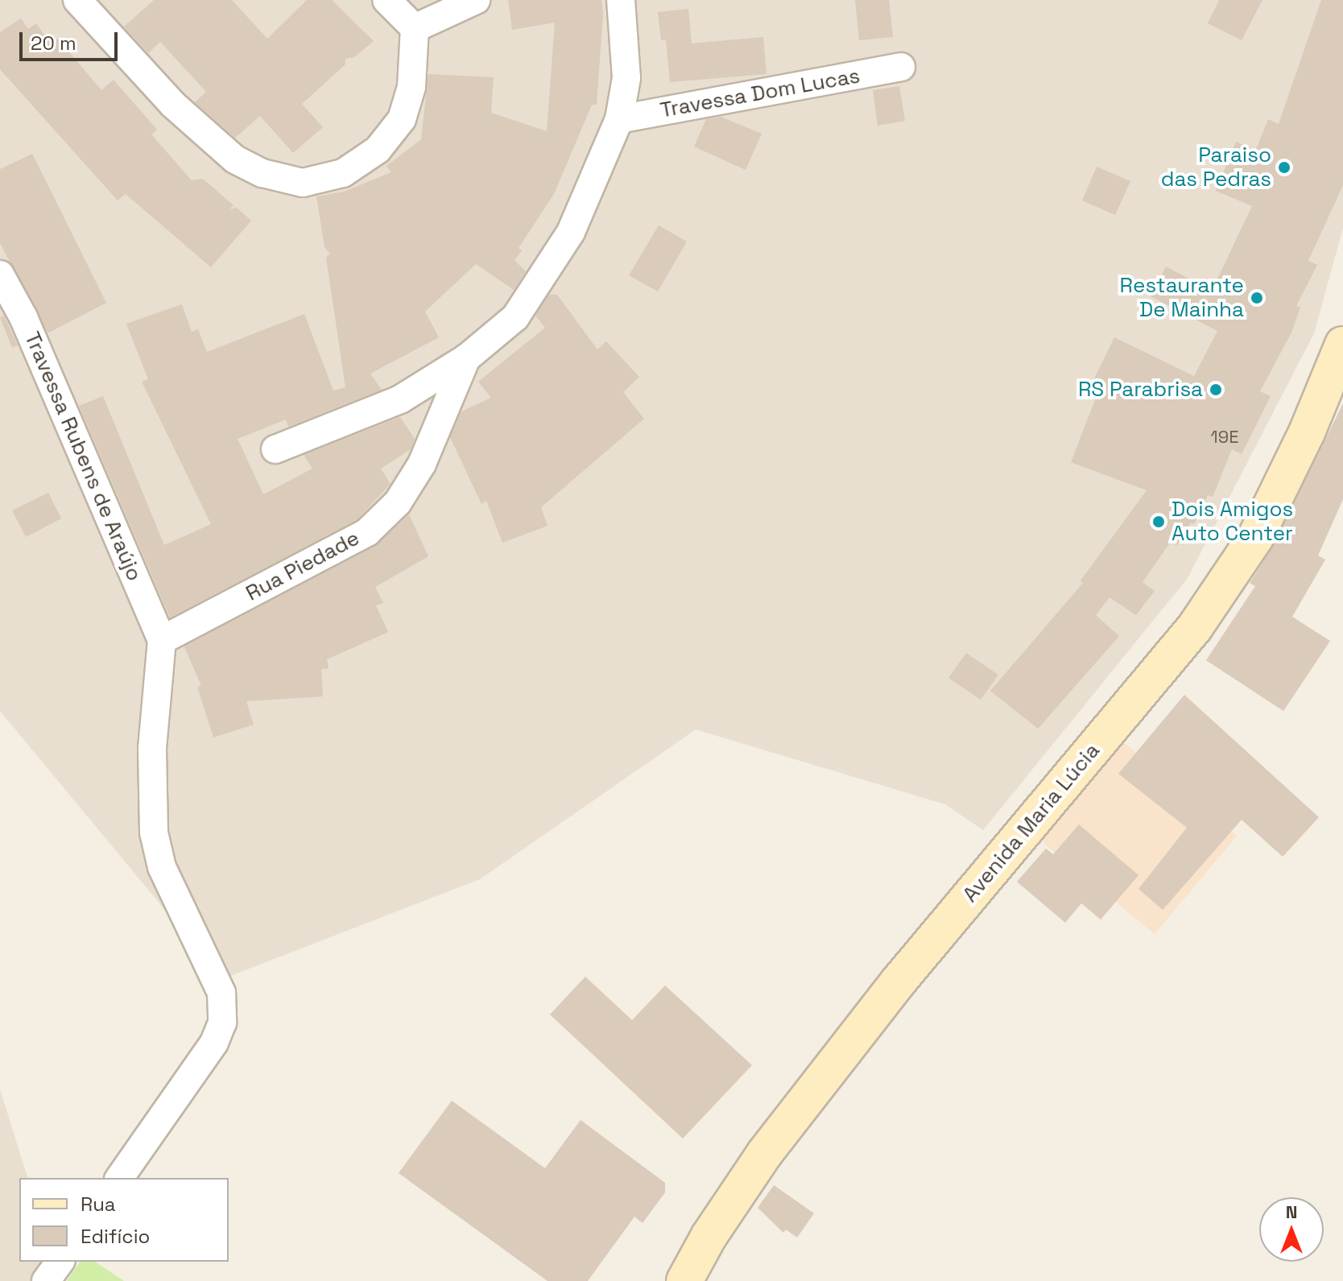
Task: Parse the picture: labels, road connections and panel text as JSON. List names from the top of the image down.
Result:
{
  "streets": {
    "main road": ["Avenida Maria Lúcia"],
    "street": ["Travessa Dom Lucas", "Travessa Rubens de Araújo", "Rua Piedade"]
  },
  "crossings": [
    ["Travessa Rubens de Araújo", "Rua Piedade"]
  ],
  "places": [
    "Paraiso das Pedras",
    "Restaurante De Mainha",
    "RS Parabrisa",
    "Dois Amigos Auto Center"
  ],
  "house_numbers": ["19E"],
  "legend": ["Rua", "Edifício"],
  "scale_bar": "20 m",
  "north": "top"
}
